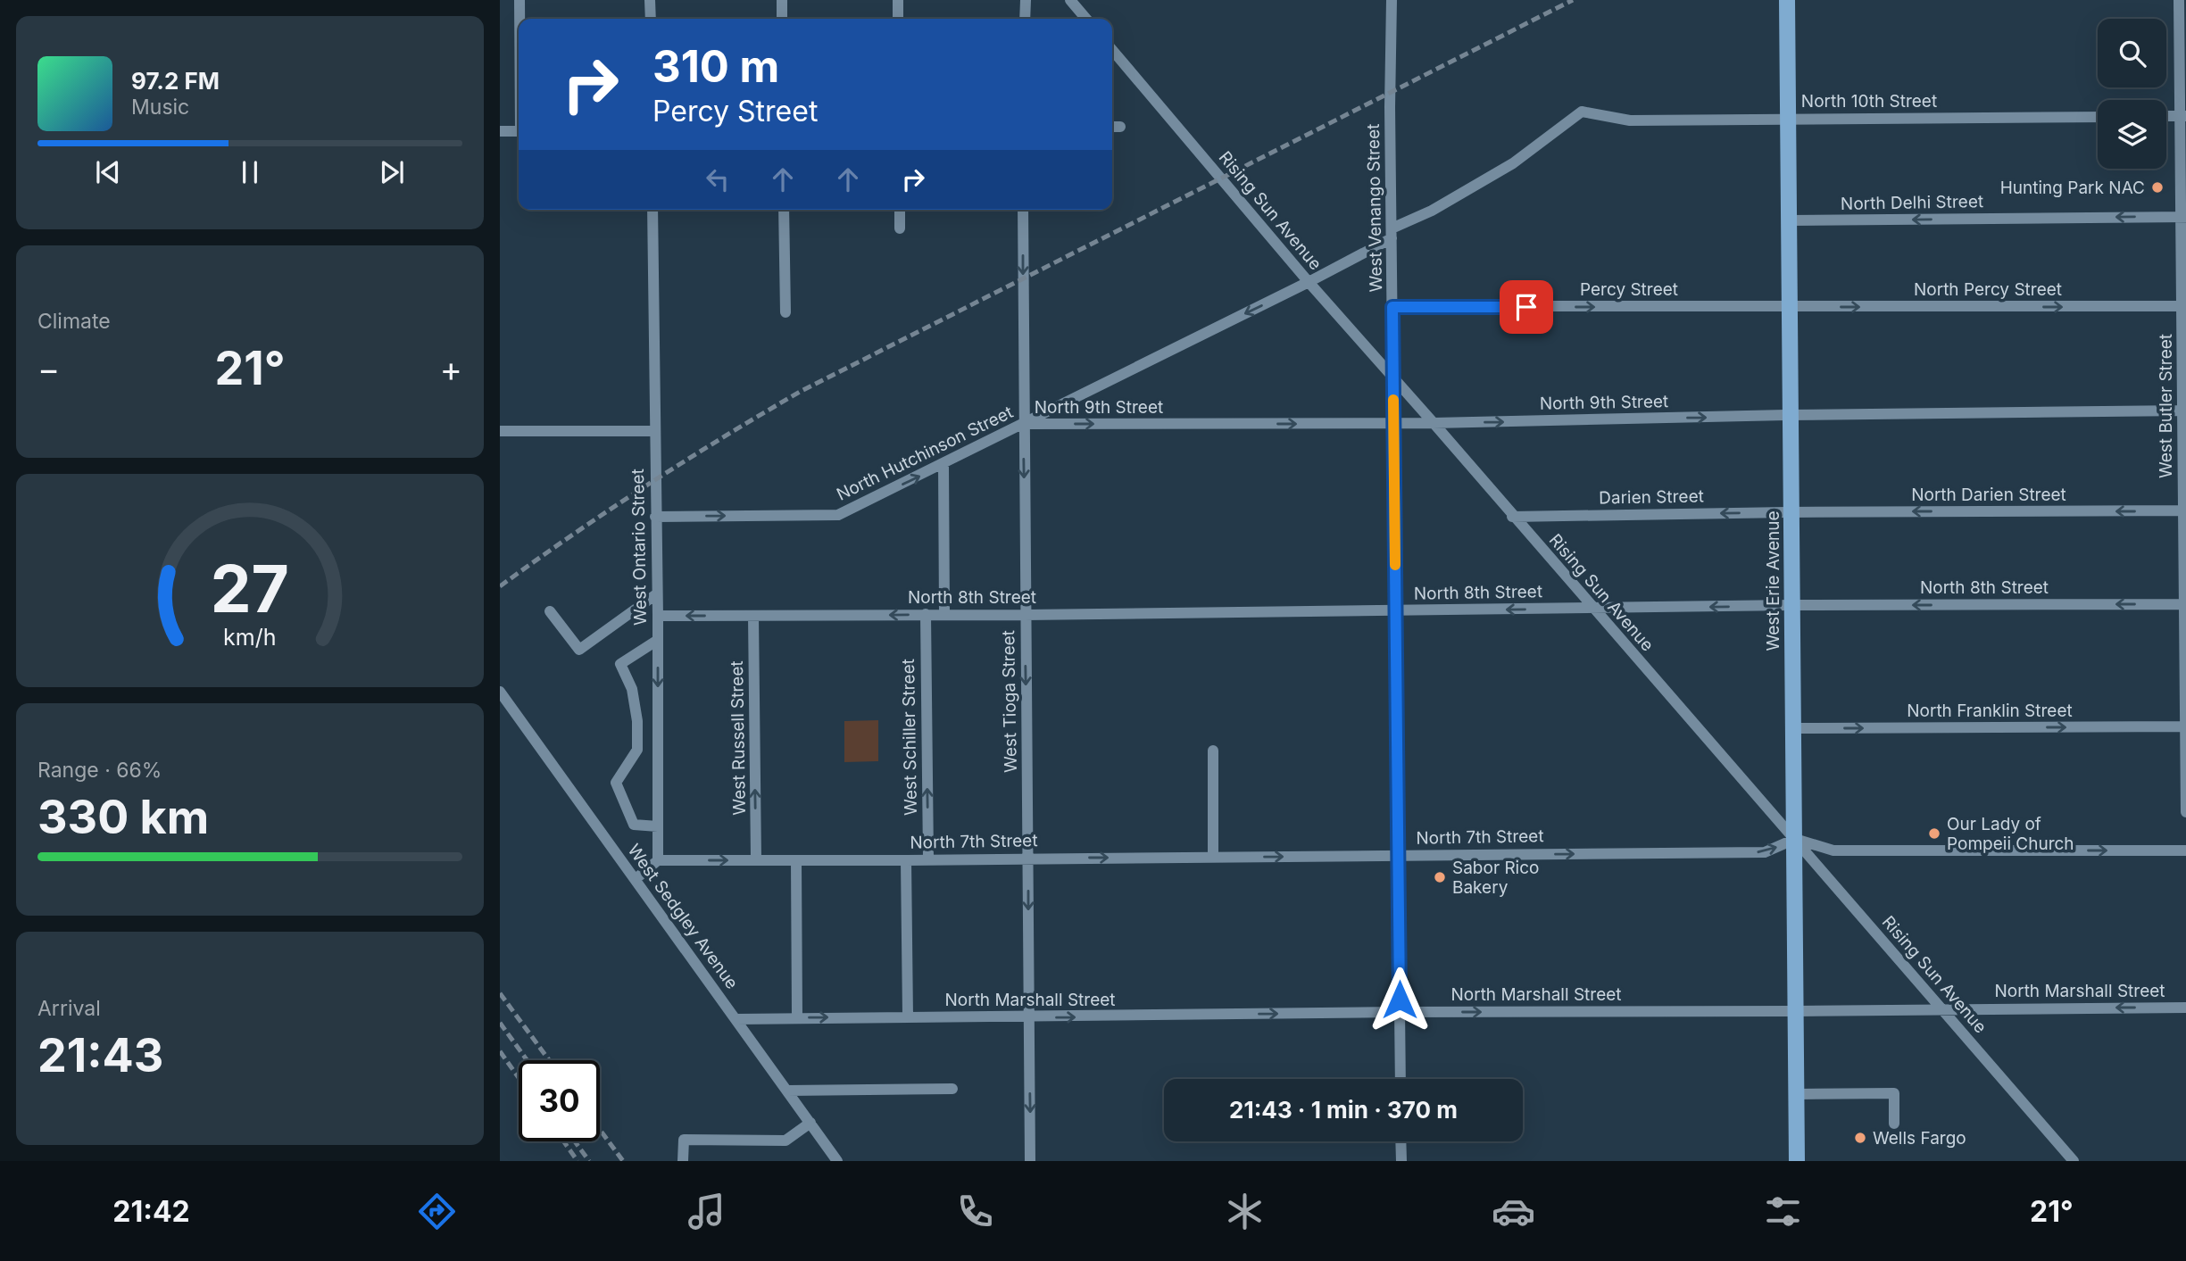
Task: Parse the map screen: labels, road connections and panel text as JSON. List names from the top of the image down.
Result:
{
  "streets": {
    "main road": ["West Erie Avenue"],
    "street": [
      "North 10th Street",
      "North Delhi Street",
      "West Venango Street",
      "Rising Sun Avenue",
      "Percy Street",
      "North Percy Street",
      "North 9th Street",
      "West Butler Street",
      "North Hutchinson Street",
      "North Darien Street",
      "Darien Street",
      "West Ontario Street",
      "North 8th Street",
      "West Tioga Street",
      "North Franklin Street",
      "West Schiller Street",
      "West Russell Street",
      "North 7th Street",
      "West Sedgley Avenue",
      "North Marshall Street"
    ]
  },
  "crossings": [
    ["North 10th Street", "West Venango Street"],
    ["North 10th Street", "North Hutchinson Street"],
    ["North 10th Street", "West Erie Avenue"],
    ["North Delhi Street", "West Butler Street"],
    ["North Delhi Street", "West Erie Avenue"],
    ["West Venango Street", "Rising Sun Avenue"],
    ["West Venango Street", "Percy Street"],
    ["West Venango Street", "North 9th Street"],
    ["West Venango Street", "North Hutchinson Street"],
    ["West Venango Street", "North 8th Street"],
    ["West Venango Street", "North 7th Street"],
    ["West Venango Street", "North Marshall Street"],
    ["Rising Sun Avenue", "North 9th Street"],
    ["Rising Sun Avenue", "North Hutchinson Street"],
    ["Rising Sun Avenue", "Darien Street"],
    ["Rising Sun Avenue", "West Erie Avenue"],
    ["Rising Sun Avenue", "North 8th Street"],
    ["Rising Sun Avenue", "North 7th Street"],
    ["Rising Sun Avenue", "North Marshall Street"],
    ["Percy Street", "North Percy Street"],
    ["Percy Street", "West Erie Avenue"],
    ["North Percy Street", "West Butler Street"],
    ["North Percy Street", "West Erie Avenue"],
    ["North 9th Street", "West Butler Street"],
    ["North 9th Street", "North Hutchinson Street"],
    ["North 9th Street", "West Erie Avenue"],
    ["North 9th Street", "West Tioga Street"],
    ["West Butler Street", "North Darien Street"],
    ["West Butler Street", "North 8th Street"],
    ["West Butler Street", "North Franklin Street"],
    ["North Hutchinson Street", "West Ontario Street"],
    ["North Hutchinson Street", "West Tioga Street"],
    ["North Darien Street", "Darien Street"],
    ["North Darien Street", "West Erie Avenue"],
    ["Darien Street", "West Erie Avenue"],
    ["West Ontario Street", "North 8th Street"],
    ["West Ontario Street", "North 7th Street"],
    ["West Erie Avenue", "North 8th Street"],
    ["West Erie Avenue", "North Franklin Street"],
    ["West Erie Avenue", "North 7th Street"],
    ["West Erie Avenue", "North Marshall Street"],
    ["North 8th Street", "West Tioga Street"],
    ["North 8th Street", "West Schiller Street"],
    ["North 8th Street", "West Russell Street"],
    ["West Tioga Street", "North 7th Street"],
    ["West Tioga Street", "North Marshall Street"],
    ["West Schiller Street", "North 7th Street"],
    ["West Russell Street", "North 7th Street"],
    ["West Sedgley Avenue", "North Marshall Street"]
  ],
  "one_way": [
    "North Delhi Street",
    "Percy Street",
    "North Percy Street",
    "North 9th Street",
    "North Darien Street",
    "Darien Street",
    "North 8th Street",
    "West Tioga Street",
    "North Franklin Street",
    "West Schiller Street",
    "West Russell Street",
    "North 7th Street"
  ],
  "places": [
    "Hunting Park NAC",
    "Our Lady of Pompeii Church",
    "Sabor Rico Bakery",
    "Wells Fargo"
  ],
  "page": {
    "turn": ["310 m", "Percy Street"],
    "song": ["97.2 FM", "Music"],
    "tile": [
      "Climate",
      ["Range · 66%", "330 km"],
      ["Arrival", "21:43"]
    ],
    "heat": ["−", "21°", "+"],
    "limit": "30",
    "trip": "21:43 · 1 min · 370 m",
    "tabs": ["21:42", "21°"],
    "gauge": ["27", "km/h"]
  }
}
